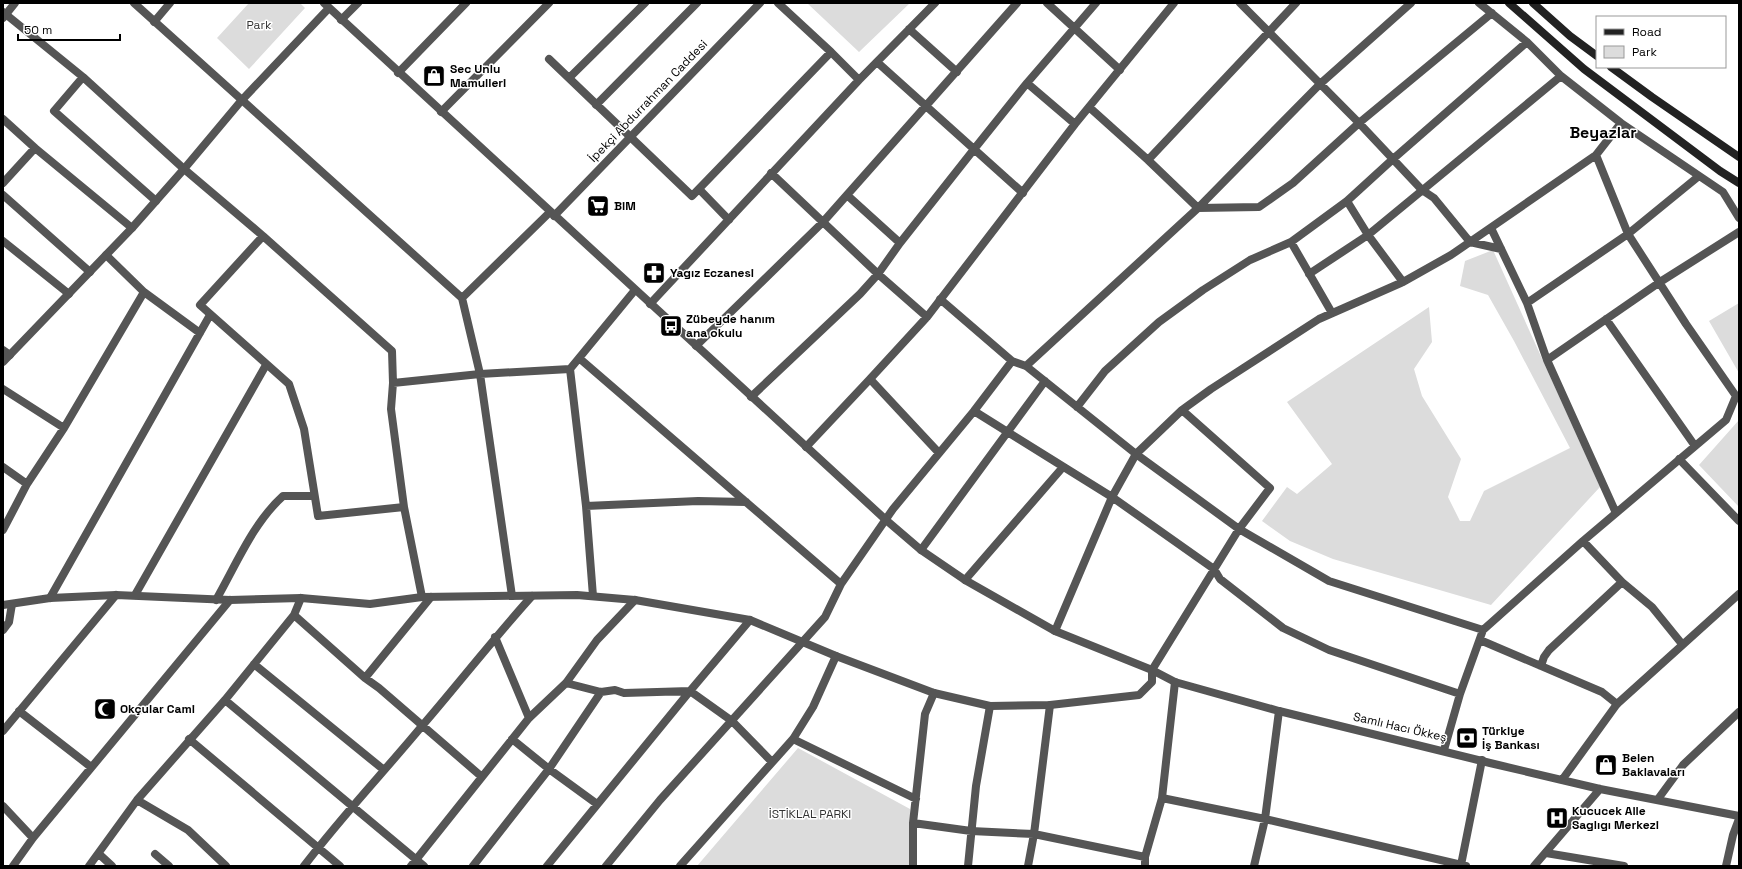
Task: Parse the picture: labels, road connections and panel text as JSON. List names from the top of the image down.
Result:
{
  "streets": {
    "street": ["İpekçi Abdurrahman Caddesi", "Samlı Hacı Ökkeş"]
  },
  "crossings": [
    ["İpekçi Abdurrahman Caddesi", "Samlı Hacı Ökkeş"]
  ],
  "districts": ["Beyazlar"],
  "parks": ["Park", "İSTİKLAL PARKI"],
  "places": {
    "shop": ["Sec Unlu Mamulleri", "Belen Baklavaları"],
    "supermarket": ["BiM"],
    "pharmacy": ["Yagız Eczanesi"],
    "bus stop": ["Zübeyde hanım ana okulu"],
    "mosque": ["Okçular Cami"],
    "bank": ["Türkiye İş Bankası"],
    "hospital": ["Kucucek Aile Saglıgı Merkezi"]
  },
  "legend": ["Road", "Park"],
  "scale_bar": "50 m"
}
